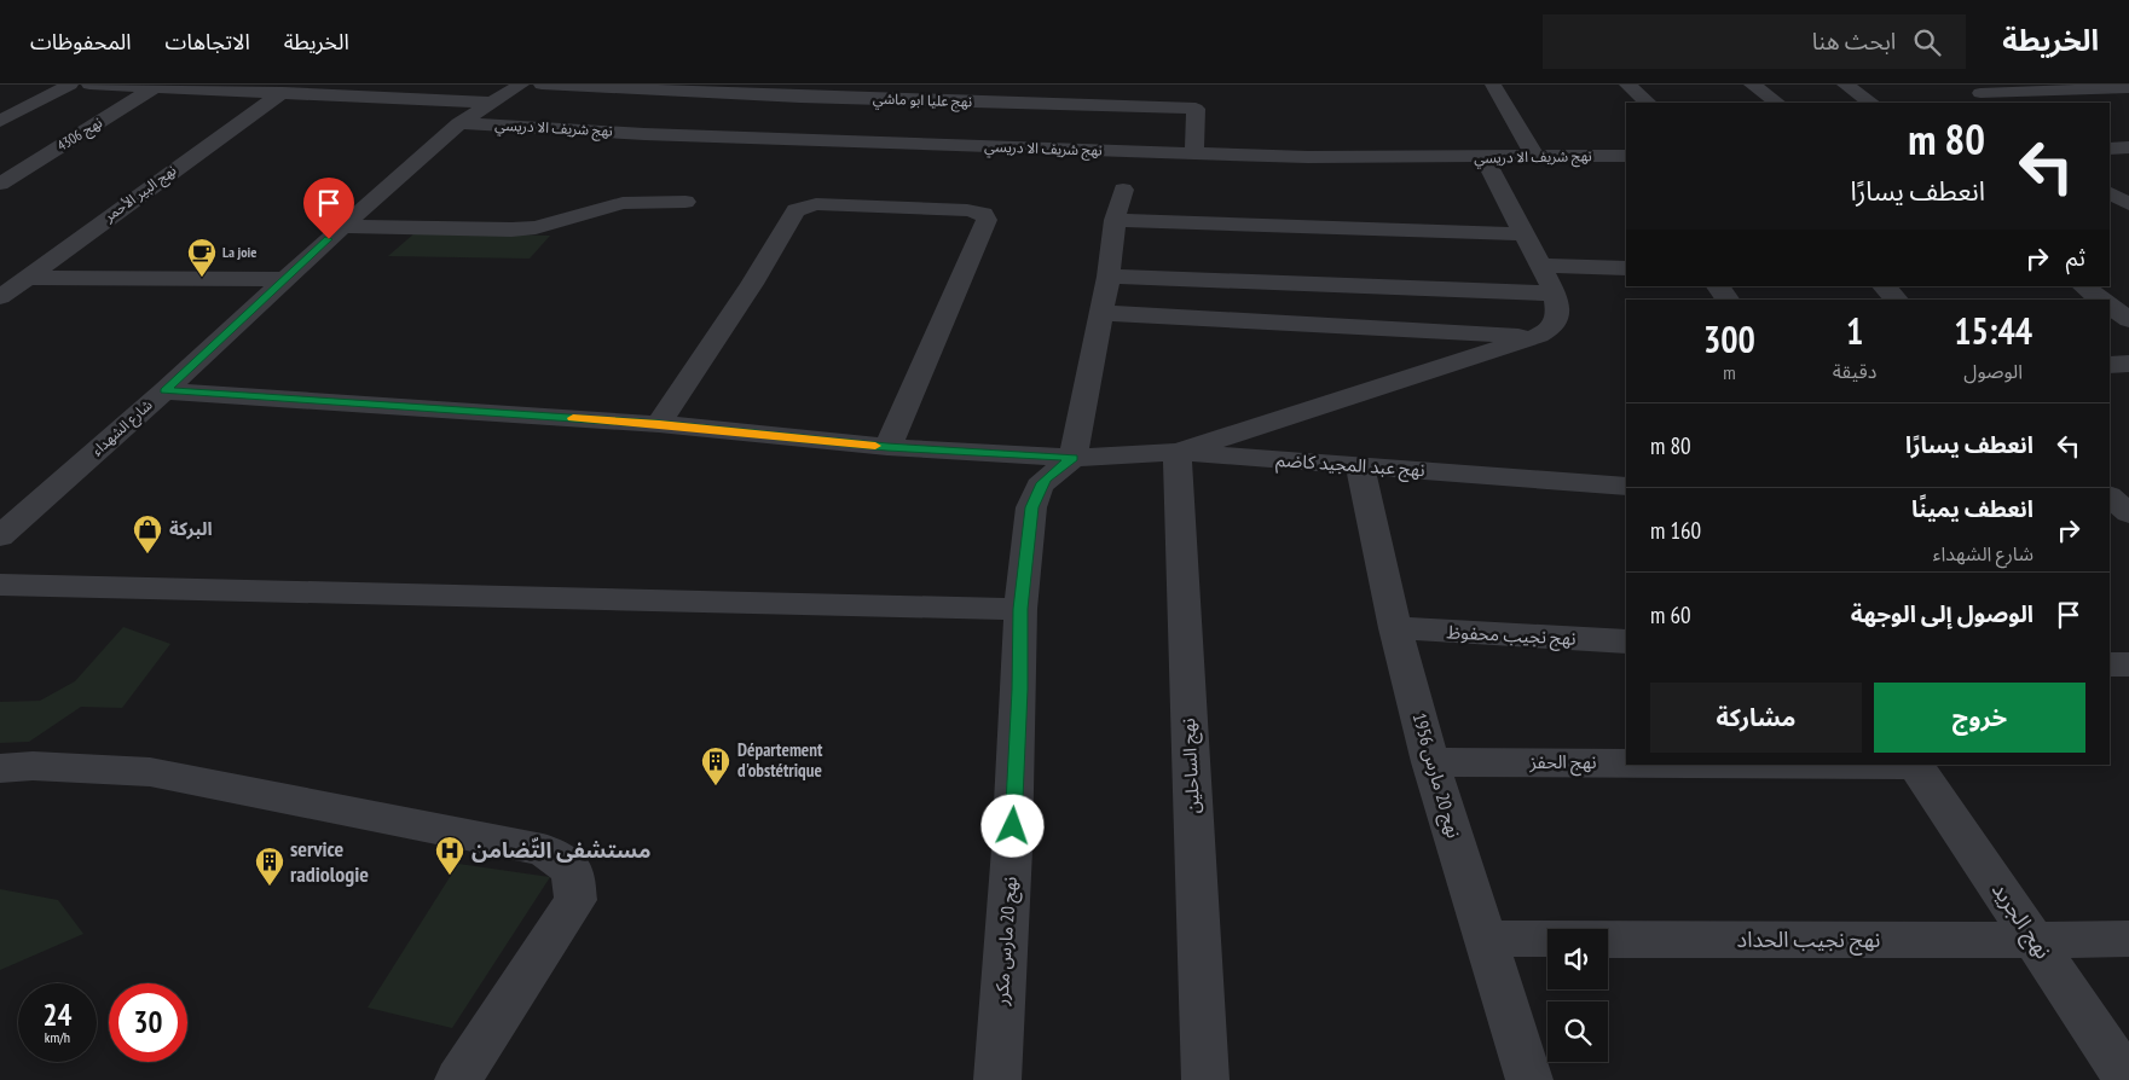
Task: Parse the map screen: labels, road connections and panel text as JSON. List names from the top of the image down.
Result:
{
  "streets": {
    "street": [
      "نهج عليا ابو ماشي",
      "نهج شريف الا دريسي",
      "نهج 4306",
      "نهج البير الأحمر",
      "شارع الشهداء",
      "نهج عبد المجيد كاضم",
      "نهج نجيب محفوظ",
      "نهج الحفز",
      "نهج الساحلين",
      "نهج 20 مارس 1956",
      "نهج الجريد",
      "نهج نجيب الحداد",
      "نهج 20 مارس مكرر"
    ]
  },
  "crossings": [
    ["نهج عليا ابو ماشي", "نهج شريف الا دريسي"],
    ["نهج شريف الا دريسي", "شارع الشهداء"],
    ["شارع الشهداء", "نهج عبد المجيد كاضم"],
    ["نهج عبد المجيد كاضم", "نهج الساحلين"],
    ["نهج عبد المجيد كاضم", "نهج 20 مارس 1956"],
    ["نهج عبد المجيد كاضم", "نهج 20 مارس مكرر"],
    ["نهج نجيب محفوظ", "نهج 20 مارس 1956"],
    ["نهج الحفز", "نهج 20 مارس 1956"],
    ["نهج 20 مارس 1956", "نهج نجيب الحداد"],
    ["نهج الجريد", "نهج نجيب الحداد"]
  ],
  "places": {
    "cafe": ["La joie"],
    "shop": ["البركة"],
    "building": ["Département d'obstétrique", "service radiologie"],
    "hospital": ["مستشفى التّضامن"]
  },
  "page": {
    "header": "الخريطة",
    "search": "ابحث هنا",
    "nav": ["الخريطة", "الاتجاهات", "المحفوظات"],
    "turn": ["80 m", "انعطف يسارًا"],
    "then": "ثم",
    "eta": [
      "15:44",
      "الوصول",
      "1",
      "دقيقة",
      "300",
      "m"
    ],
    "list": [
      {
        "name": "انعطف يسارًا",
        "value": "80 m"
      },
      {
        "name": "انعطف يمينًا",
        "note": "شارع الشهداء",
        "value": "160 m"
      },
      {
        "name": "الوصول إلى الوجهة",
        "value": "60 m"
      }
    ],
    "buttons": ["خروج", "مشاركة"],
    "speed": "24 km/h",
    "limit": "30"
  }
}
